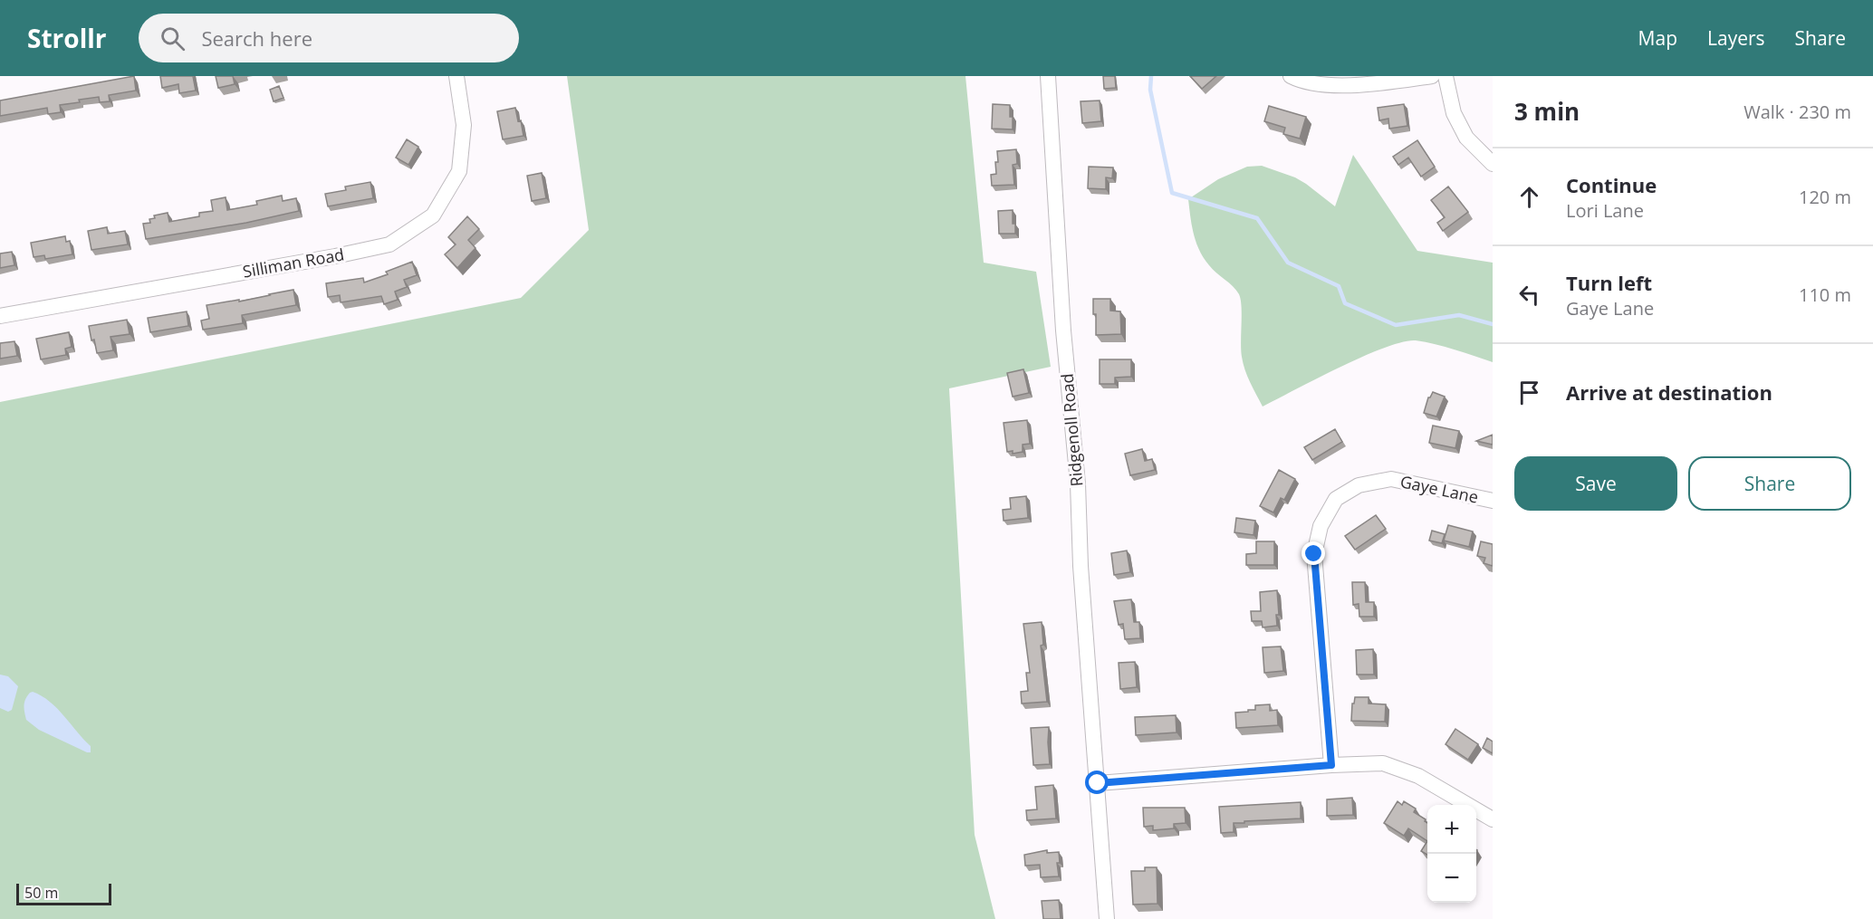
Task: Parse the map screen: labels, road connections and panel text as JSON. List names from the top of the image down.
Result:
{
  "streets": {
    "street": ["Silliman Road", "Ridgenoll Road", "Gaye Lane"]
  },
  "scale_bar": "50 m",
  "page": {
    "header": "Strollr",
    "search": "Search here",
    "nav": ["Map", "Layers", "Share"],
    "heading": ["3 min", "Walk · 230 m"],
    "list": [
      ["Continue", "Lori Lane", "120 m"],
      ["Turn left", "Gaye Lane", "110 m"],
      "Arrive at destination"
    ],
    "buttons": ["Save", "Share"],
    "map_buttons": ["+", "−"],
    "scale": "50 m"
  }
}
